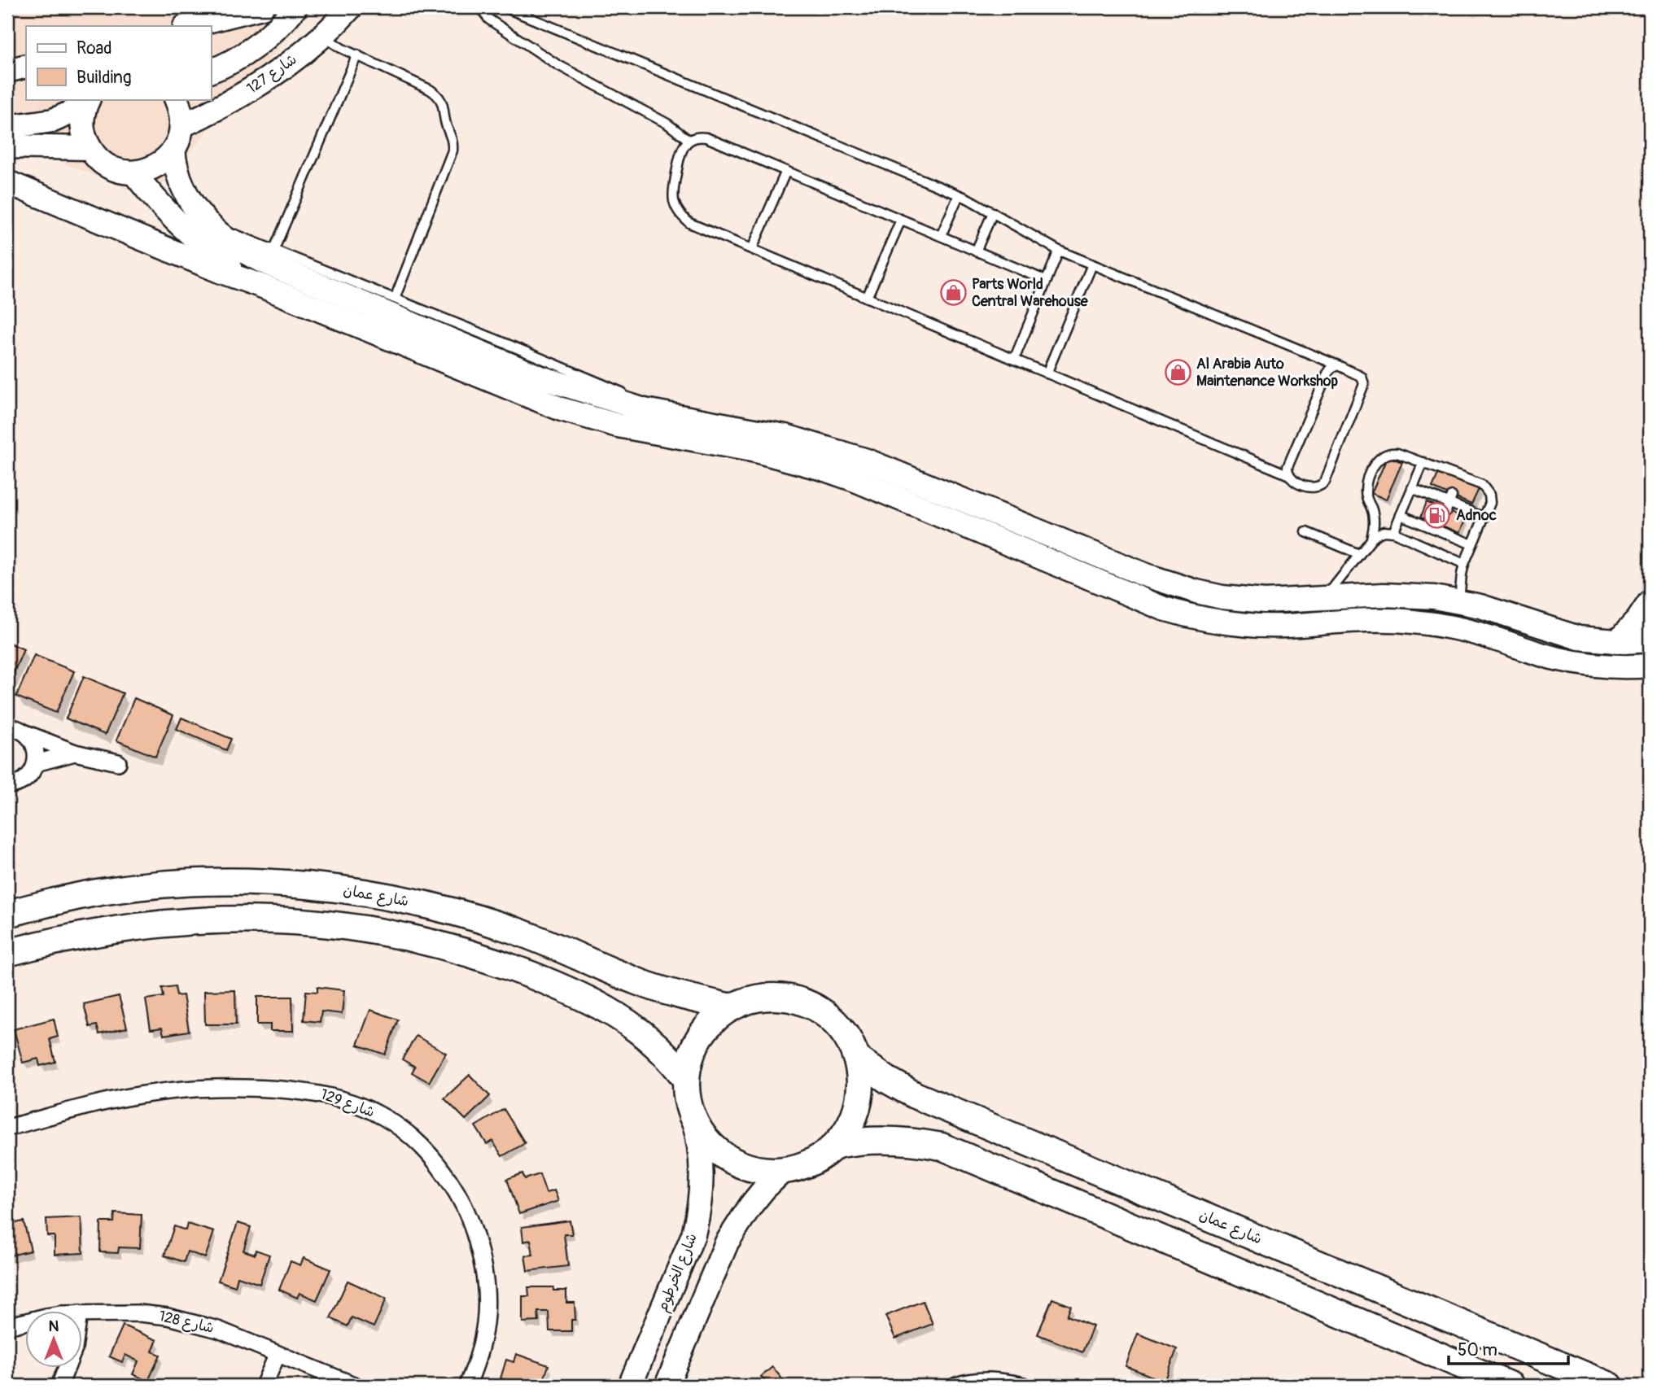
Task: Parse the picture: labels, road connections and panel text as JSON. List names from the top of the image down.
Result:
{
  "streets": {
    "main road": ["شارع عمان"],
    "street": [
      "شارع 127",
      "شارع 129",
      "شارع الخرطوم",
      "شارع 128"
    ]
  },
  "crossings": [
    ["شارع عمان", "شارع الخرطوم"]
  ],
  "places": {
    "shop": ["Parts World Central Warehouse", "Al Arabia Auto Maintenance Workshop"],
    "fuel station": ["Adnoc"]
  },
  "legend": ["Road", "Building"],
  "scale_bar": "50 m",
  "north": "top"
}
